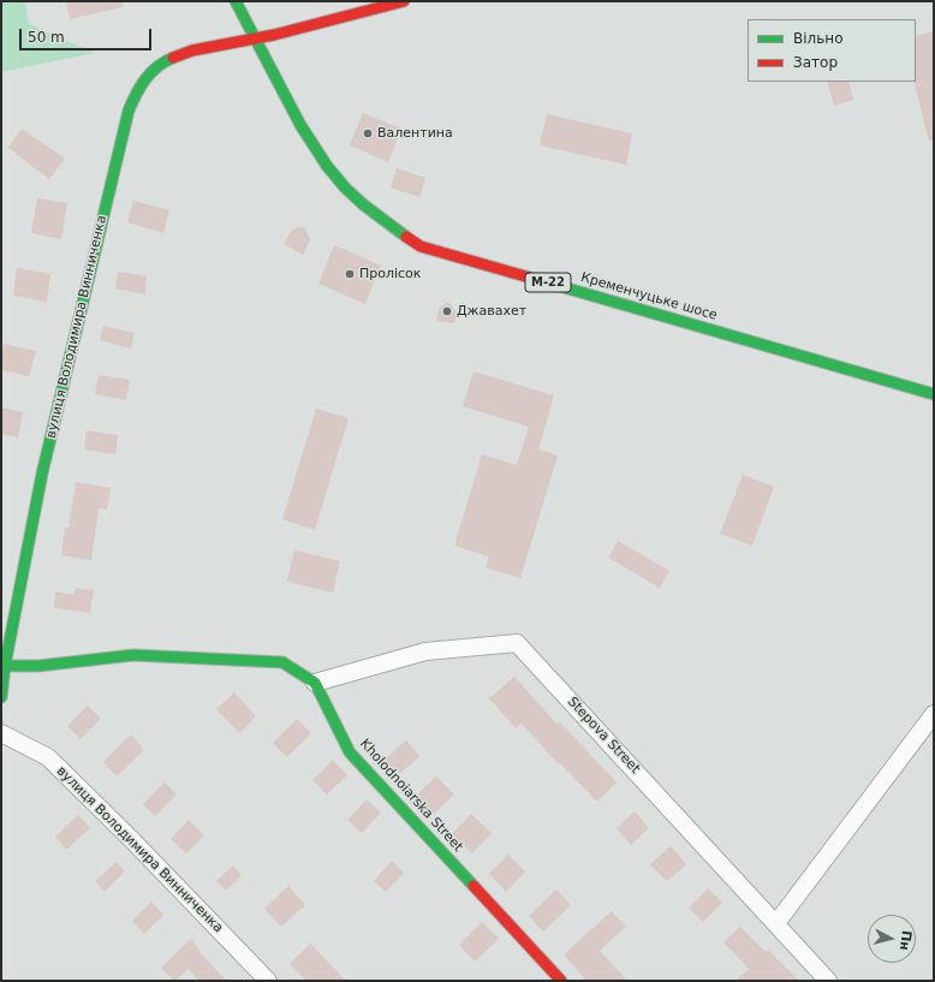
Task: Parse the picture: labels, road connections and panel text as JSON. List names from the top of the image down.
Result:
{
  "streets": {
    "main road": [
      "М-22",
      "Кременчуцьке шосе",
      "вулиця Володимира Винниченка",
      "Kholodnoiarska Street"
    ],
    "street": ["Stepova Street"]
  },
  "crossings": [
    ["Кременчуцьке шосе", "вулиця Володимира Винниченка"],
    ["Stepova Street", "Kholodnoiarska Street"]
  ],
  "places": ["Валентина", "Пролісок", "Джавахет"],
  "legend": ["Вільно", "Затор"],
  "scale_bar": "50 m",
  "north": "right"
}
